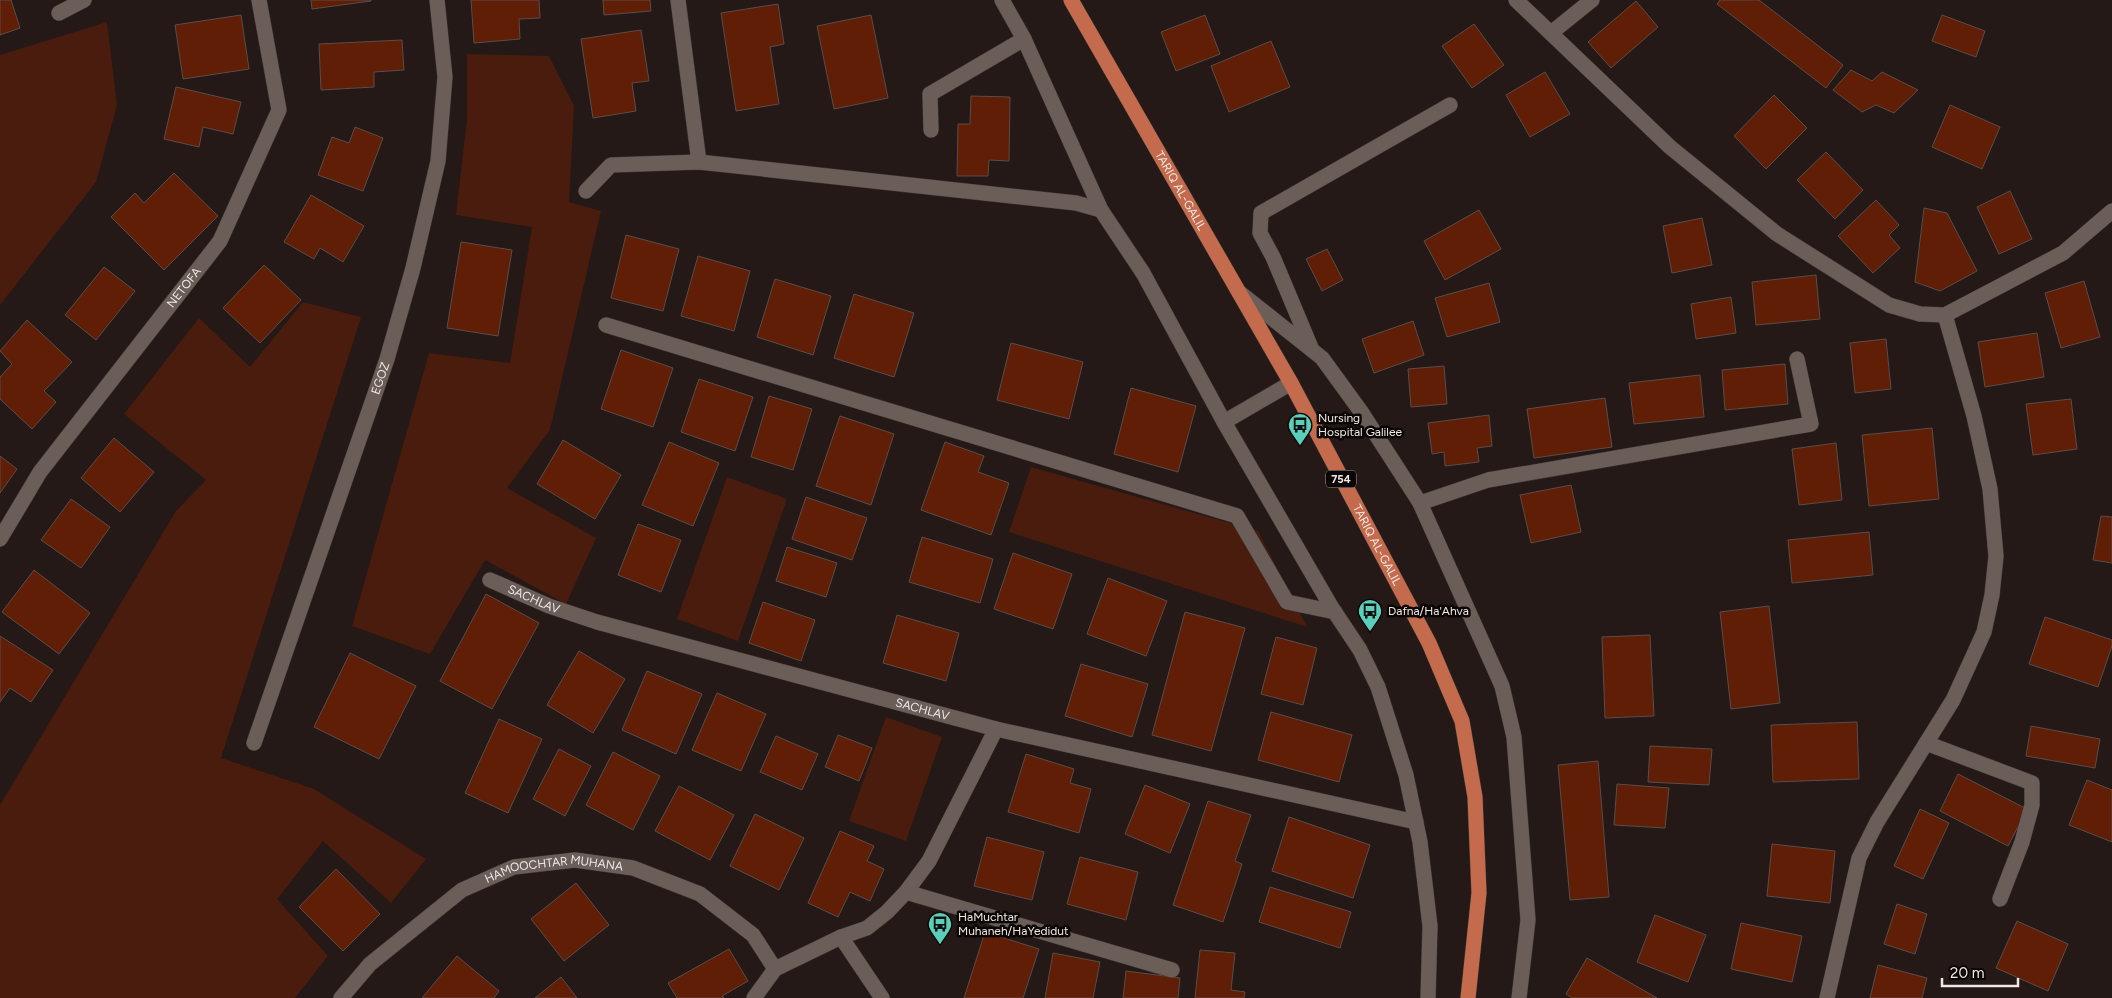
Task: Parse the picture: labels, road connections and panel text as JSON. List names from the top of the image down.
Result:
{
  "streets": {
    "main road": ["TARIQ AL-GALIL", "754"],
    "street": [
      "NETOFA",
      "EGOZ",
      "SACHLAV",
      "HAMOOCHTAR MUHANA"
    ]
  },
  "places": {
    "bus stop": ["Nursing Hospital Galilee", "Dafna/Ha'Ahva", "HaMuchtar Muhaneh/HaYedidut"]
  },
  "scale_bar": "20 m"
}
